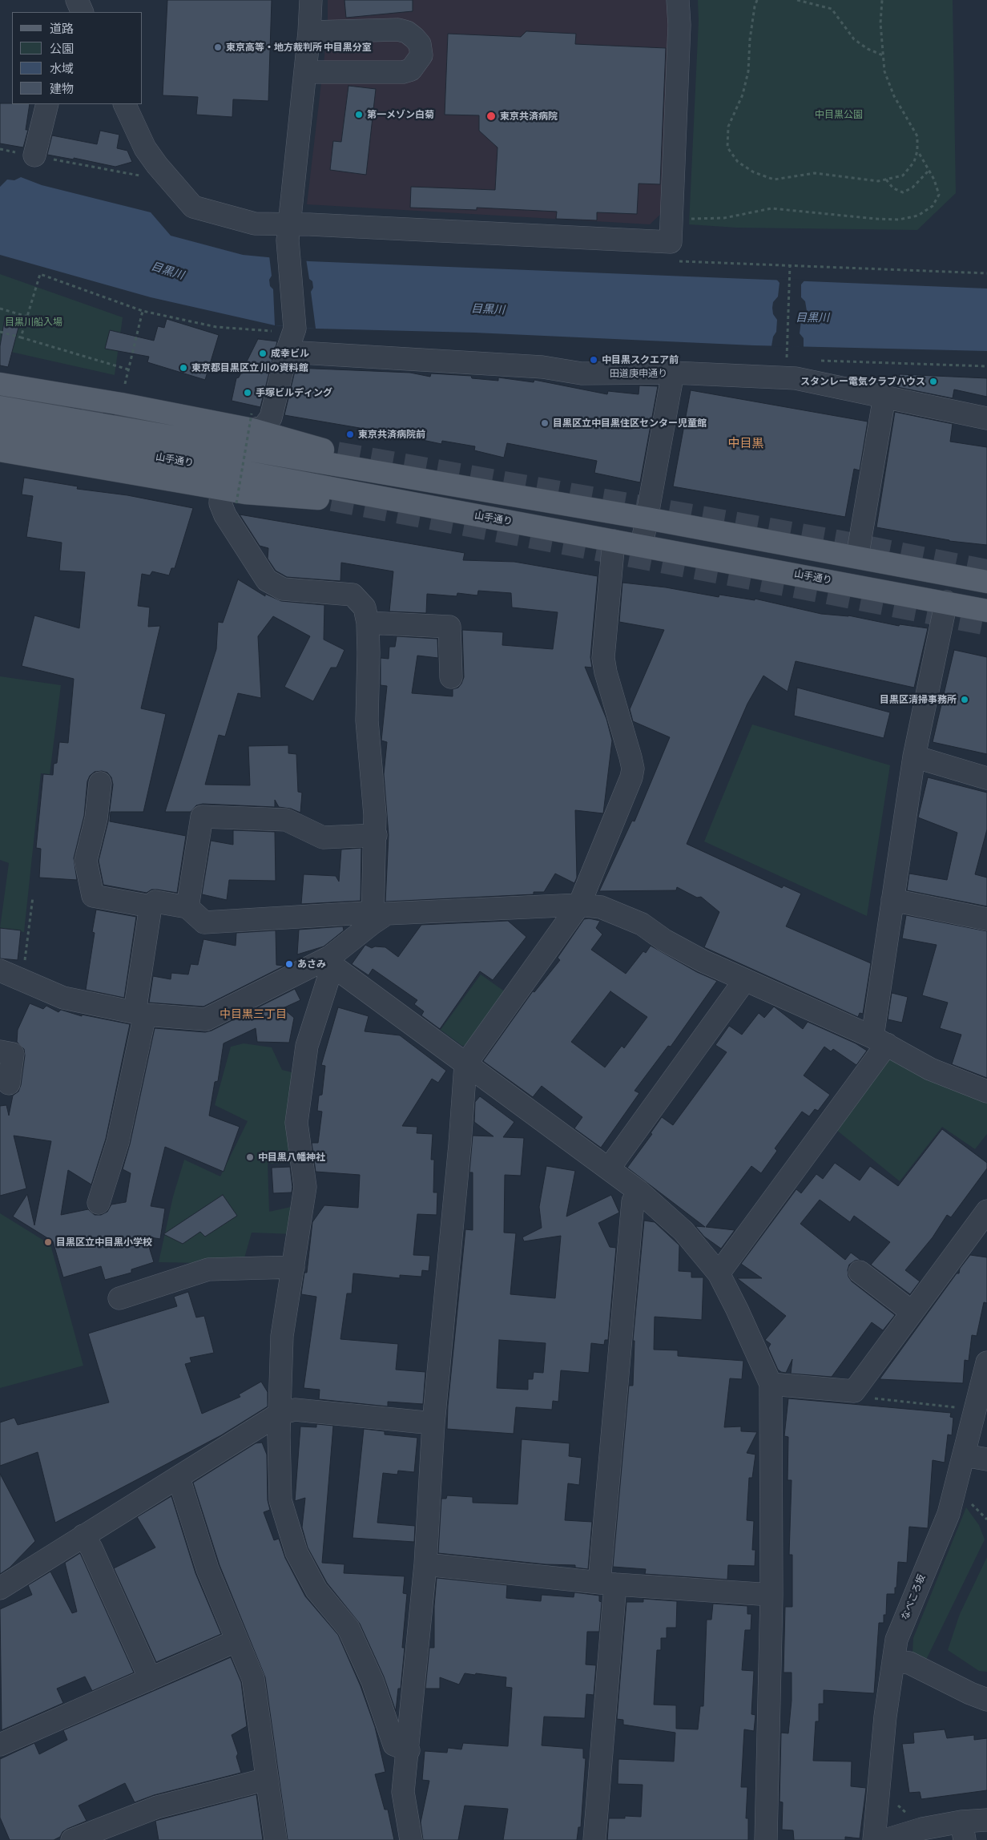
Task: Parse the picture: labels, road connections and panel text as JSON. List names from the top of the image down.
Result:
{
  "streets": {
    "main road": ["山手通り"],
    "street": ["田道庚申通り", "なべころ坂"]
  },
  "districts": ["中目黒", "中目黒三丁目"],
  "water": ["目黒川"],
  "parks": ["中目黒公園", "目黒川船入場"],
  "places": [
    "東京高等・地方裁判所 中目黒分室",
    "第一メゾン白菊",
    "東京共済病院",
    "成幸ビル",
    "中目黒スクエア前",
    "東京都目黒区立 川の資料館",
    "スタンレー電気クラブハウス",
    "手塚ビルディング",
    "目黒区立中目黒住区センター児童館",
    "東京共済病院前",
    "目黒区清掃事務所",
    "あさみ",
    "中目黒八幡神社",
    "目黒区立中目黒小学校"
  ],
  "legend": [
    "道路",
    "公園",
    "水域",
    "建物"
  ]
}
